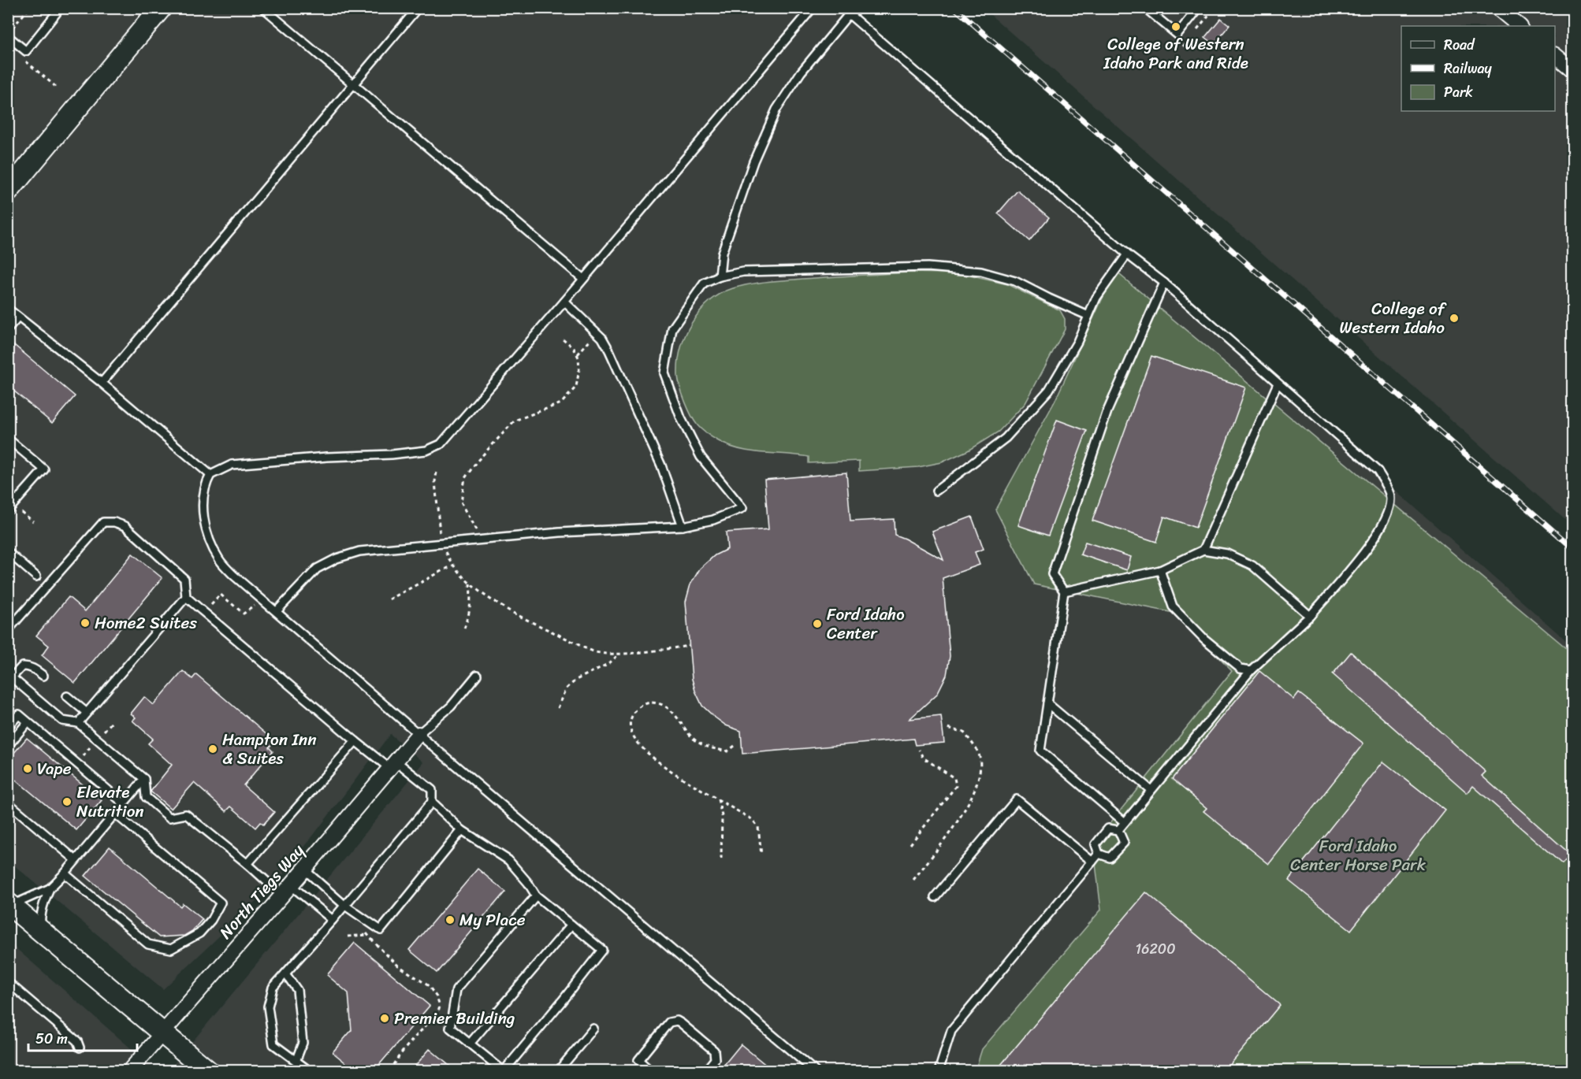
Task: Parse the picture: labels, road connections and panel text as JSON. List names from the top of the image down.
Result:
{
  "streets": {
    "street": ["North Tiegs Way"]
  },
  "parks": ["Ford Idaho Center Horse Park"],
  "places": [
    "College of Western Idaho Park and Ride",
    "College of Western Idaho",
    "Home2 Suites",
    "Ford Idaho Center",
    "Hampton Inn & Suites",
    "Vape",
    "Elevate Nutrition",
    "My Place",
    "Premier Building"
  ],
  "house_numbers": ["16200"],
  "legend": ["Road", "Railway", "Park"],
  "scale_bar": "50 m"
}
